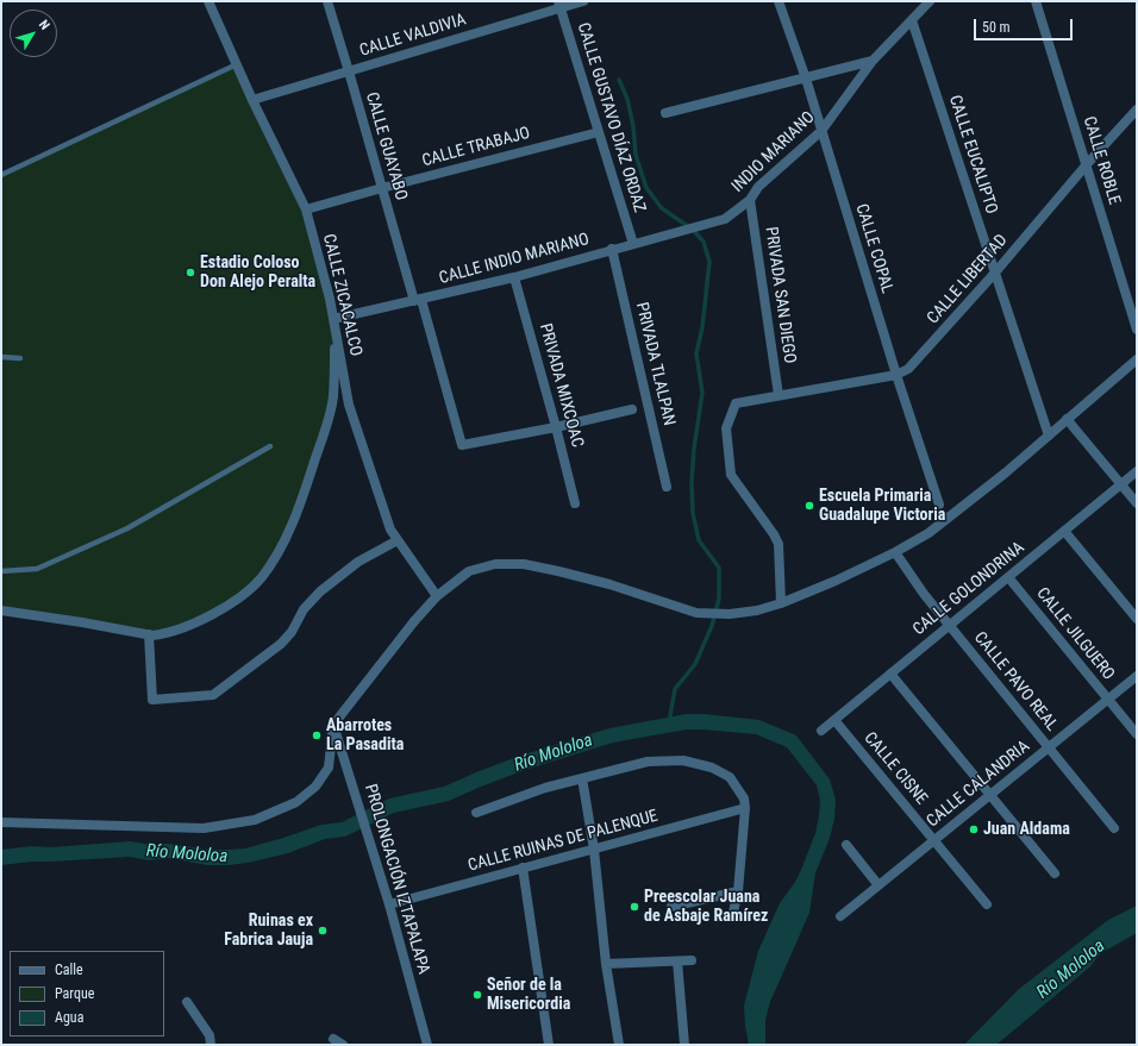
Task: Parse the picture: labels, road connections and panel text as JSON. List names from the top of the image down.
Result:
{
  "streets": {
    "street": [
      "CALLE VALDIVIA",
      "CALLE GUSTAVO DÍAZ ORDAZ",
      "CALLE GUAYABO",
      "CALLE TRABAJO",
      "INDIO MARIANO",
      "CALLE EUCALIPTO",
      "CALLE ROBLE",
      "CALLE COPAL",
      "CALLE INDIO MARIANO",
      "CALLE LIBERTAD",
      "CALLE ZICACALCO",
      "PRIVADA SAN DIEGO",
      "PRIVADA TLALPAN",
      "PRIVADA MIXCOAC",
      "CALLE GOLONDRINA",
      "CALLE JILGUERO",
      "CALLE PAVO REAL",
      "CALLE CISNE",
      "CALLE CALANDRIA",
      "CALLE RUINAS DE PALENQUE",
      "PROLONGACIÓN IZTAPALAPA"
    ]
  },
  "crossings": [
    ["CALLE VALDIVIA", "CALLE GUSTAVO DÍAZ ORDAZ"],
    ["CALLE VALDIVIA", "CALLE GUAYABO"],
    ["CALLE VALDIVIA", "CALLE ZICACALCO"],
    ["CALLE GUSTAVO DÍAZ ORDAZ", "CALLE TRABAJO"],
    ["CALLE GUSTAVO DÍAZ ORDAZ", "CALLE INDIO MARIANO"],
    ["CALLE GUAYABO", "CALLE TRABAJO"],
    ["CALLE GUAYABO", "CALLE INDIO MARIANO"],
    ["CALLE GUAYABO", "PRIVADA MIXCOAC"],
    ["CALLE TRABAJO", "CALLE ZICACALCO"],
    ["INDIO MARIANO", "CALLE COPAL"],
    ["INDIO MARIANO", "CALLE INDIO MARIANO"],
    ["INDIO MARIANO", "PRIVADA SAN DIEGO"],
    ["CALLE EUCALIPTO", "CALLE LIBERTAD"],
    ["CALLE ROBLE", "CALLE LIBERTAD"],
    ["CALLE COPAL", "CALLE LIBERTAD"],
    ["CALLE INDIO MARIANO", "CALLE ZICACALCO"],
    ["CALLE INDIO MARIANO", "PRIVADA TLALPAN"],
    ["CALLE INDIO MARIANO", "PRIVADA MIXCOAC"],
    ["CALLE LIBERTAD", "PRIVADA SAN DIEGO"],
    ["CALLE GOLONDRINA", "CALLE JILGUERO"],
    ["CALLE GOLONDRINA", "CALLE PAVO REAL"],
    ["CALLE GOLONDRINA", "CALLE CISNE"],
    ["CALLE JILGUERO", "CALLE CALANDRIA"],
    ["CALLE PAVO REAL", "CALLE CALANDRIA"],
    ["CALLE CISNE", "CALLE CALANDRIA"],
    ["CALLE RUINAS DE PALENQUE", "PROLONGACIÓN IZTAPALAPA"]
  ],
  "water": ["Río Mololoa"],
  "places": [
    "Estadio Coloso Don Alejo Peralta",
    "Escuela Primaria Guadalupe Victoria",
    "Abarrotes La Pasadita",
    "Juan Aldama",
    "Preescolar Juana de Asbaje Ramírez",
    "Ruinas ex Fabrica Jauja",
    "Señor de la Misericordia"
  ],
  "legend": ["Calle", "Parque", "Agua"],
  "scale_bar": "50 m",
  "north": "top right"
}
